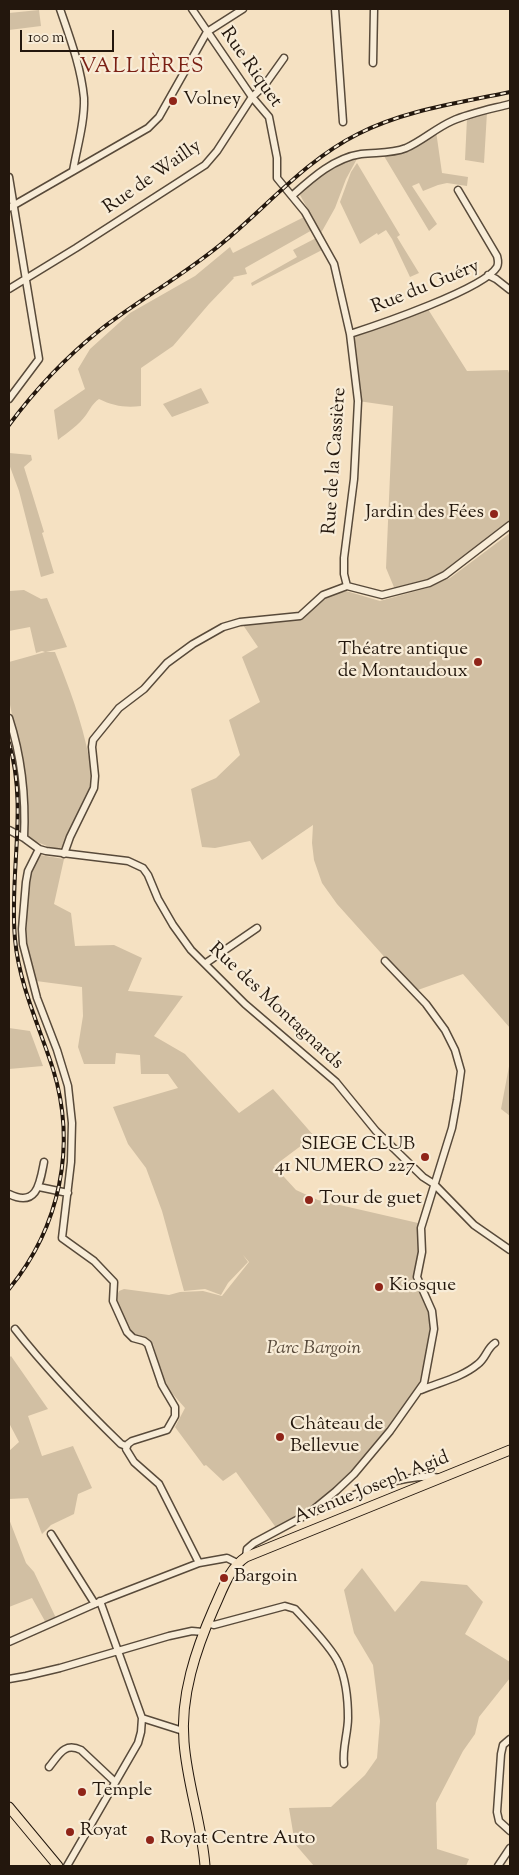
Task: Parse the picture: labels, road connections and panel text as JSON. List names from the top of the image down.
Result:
{
  "streets": {
    "main road": ["Avenue Joseph Agid"],
    "street": [
      "Rue Riquet",
      "Rue de Wailly",
      "Rue du Guéry",
      "Rue de la Cassière",
      "Rue des Montagnards"
    ]
  },
  "crossings": [
    ["Rue Riquet", "Rue de Wailly"],
    ["Rue Riquet", "Rue de la Cassière"],
    ["Rue du Guéry", "Rue de la Cassière"]
  ],
  "districts": ["VALLIÈRES"],
  "parks": ["Parc Bargoin"],
  "places": [
    "Volney",
    "Jardin des Fées",
    "Théatre antique de Montaudoux",
    "SIEGE CLUB 41 NUMERO 227",
    "Tour de guet",
    "Kiosque",
    "Château de Bellevue",
    "Bargoin",
    "Temple",
    "Royat",
    "Royat Centre Auto"
  ],
  "scale_bar": "100 m"
}
